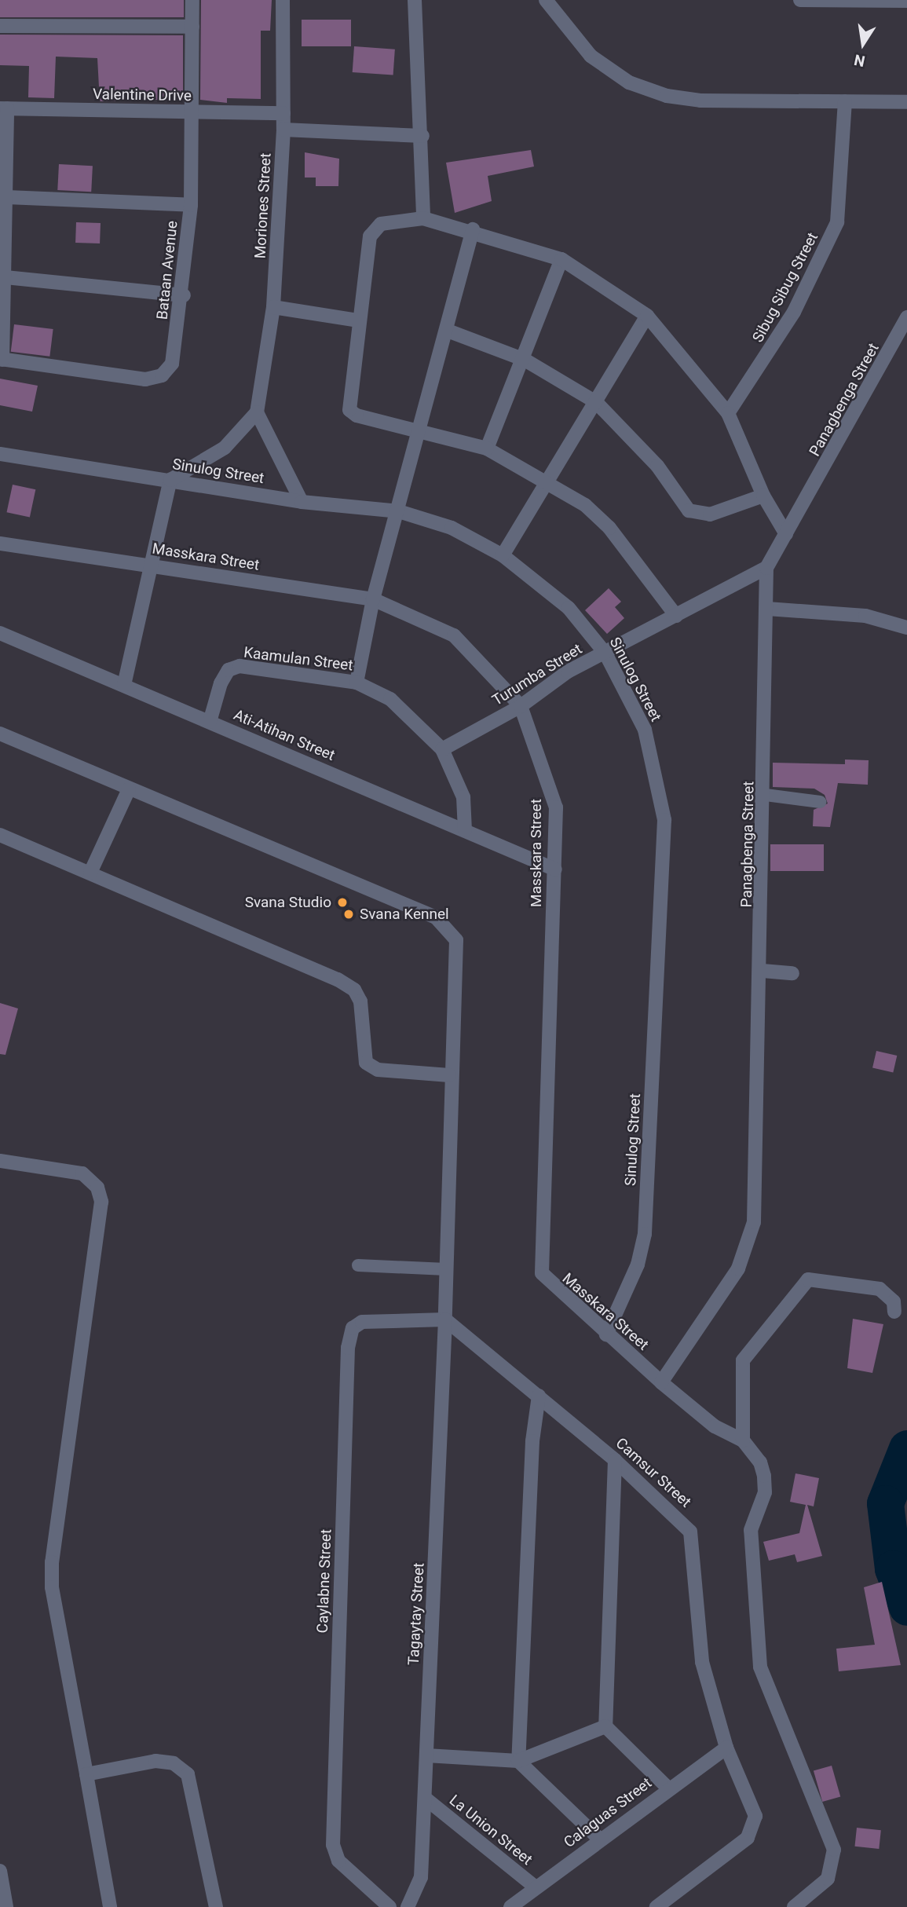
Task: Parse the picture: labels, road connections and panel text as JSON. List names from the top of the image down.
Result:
{
  "streets": {
    "street": [
      "Valentine Drive",
      "Moriones Street",
      "Bataan Avenue",
      "Sibug Sibug Street",
      "Panagbenga Street",
      "Sinulog Street",
      "Masskara Street",
      "Kaamulan Street",
      "Turumba Street",
      "Ati-Atihan Street",
      "Camsur Street",
      "Caylabne Street",
      "Tagaytay Street",
      "Calaguas Street",
      "La Union Street"
    ]
  },
  "crossings": [
    ["Valentine Drive", "Moriones Street"],
    ["Valentine Drive", "Bataan Avenue"],
    ["Panagbenga Street", "Masskara Street"],
    ["Panagbenga Street", "Turumba Street"],
    ["Sinulog Street", "Masskara Street"],
    ["Sinulog Street", "Turumba Street"],
    ["Masskara Street", "Turumba Street"],
    ["Masskara Street", "Ati-Atihan Street"],
    ["Kaamulan Street", "Turumba Street"],
    ["Kaamulan Street", "Ati-Atihan Street"],
    ["Camsur Street", "Caylabne Street"],
    ["Camsur Street", "Tagaytay Street"],
    ["Camsur Street", "Calaguas Street"],
    ["Caylabne Street", "Tagaytay Street"],
    ["Tagaytay Street", "La Union Street"],
    ["Calaguas Street", "La Union Street"]
  ],
  "places": ["Svana Studio", "Svana Kennel"],
  "north": "bottom"
}
